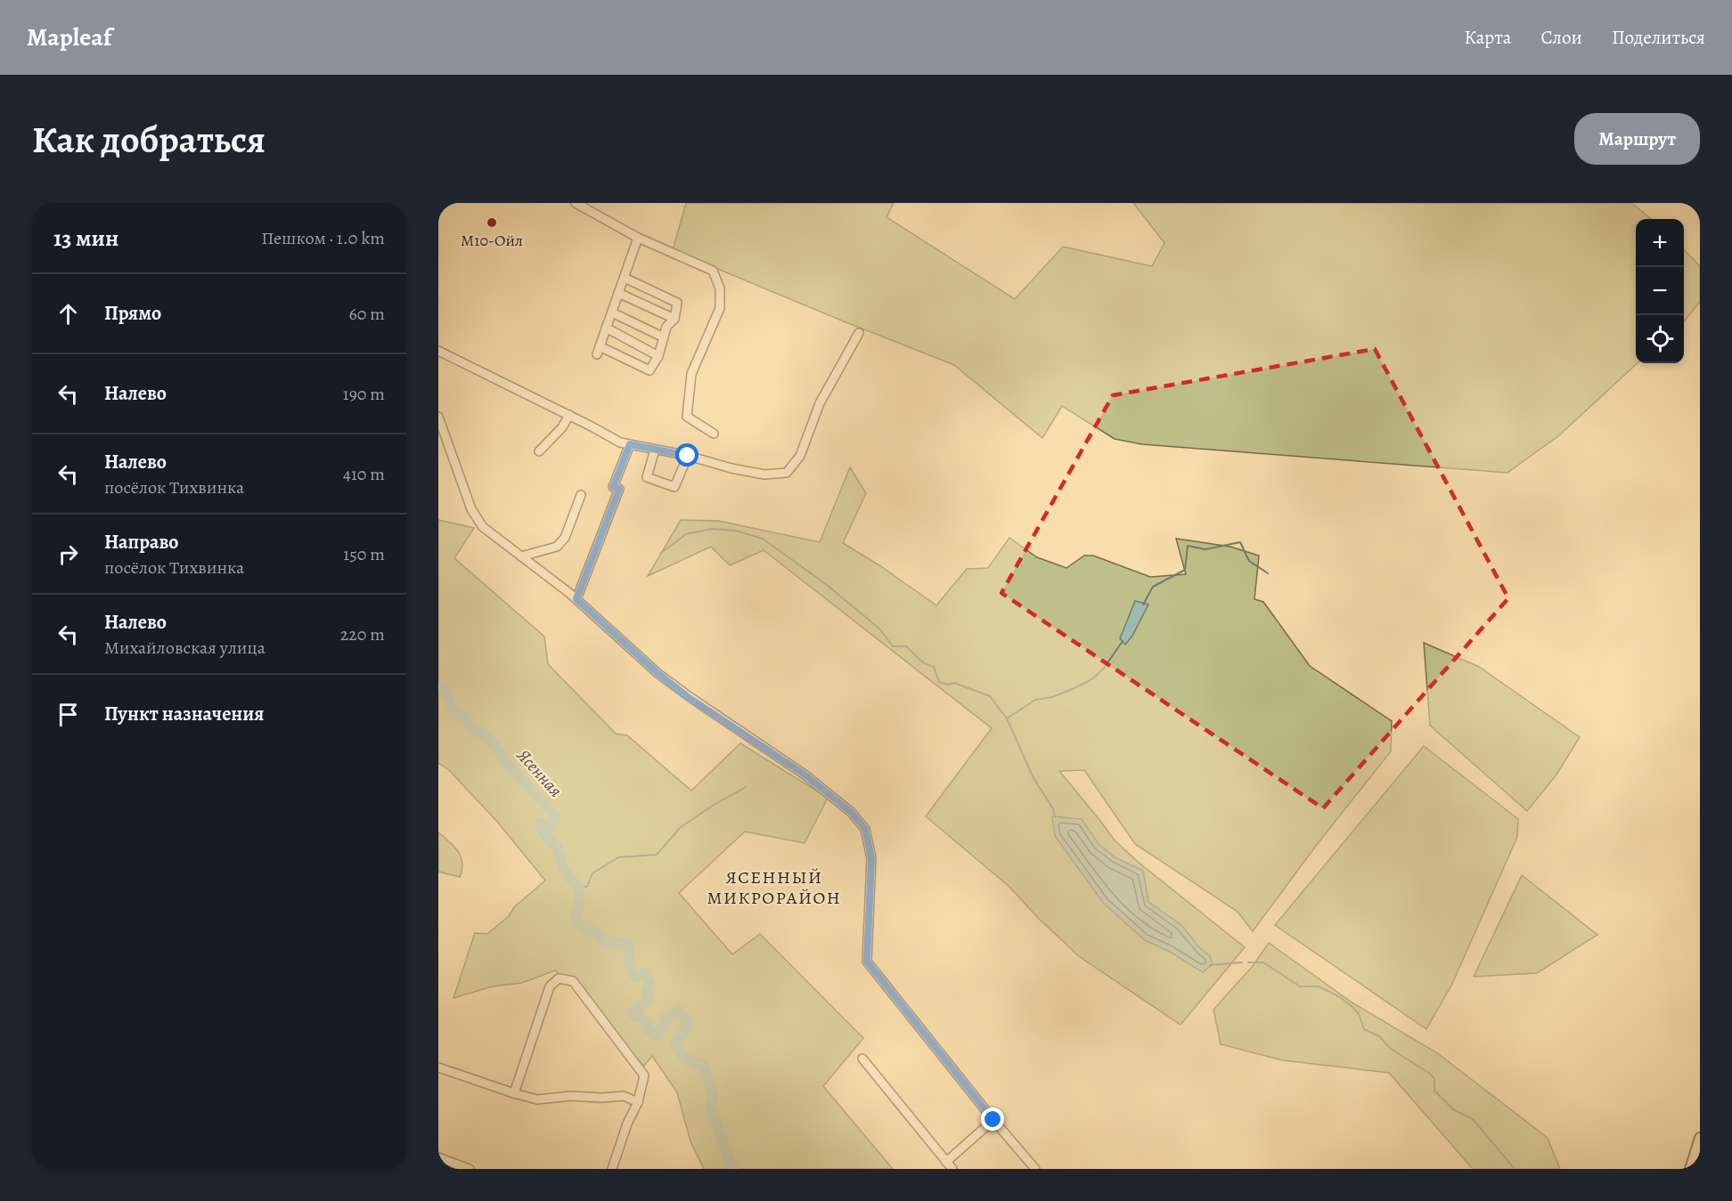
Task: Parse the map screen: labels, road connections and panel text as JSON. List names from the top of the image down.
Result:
{
  "districts": ["ЯСЕННЫЙ МИКРОРАЙОН"],
  "water": ["Ясенная"],
  "places": ["М10-Ойл"],
  "page": {
    "header": "Mapleaf",
    "nav": ["Карта", "Слои", "Поделиться"],
    "buttons": "Маршрут",
    "title": "Как добраться",
    "heading": ["13 мин", "Пешком · 1.0 km"],
    "map_buttons": ["+", "−"],
    "list": [
      ["Прямо", "60 m"],
      ["Налево", "190 m"],
      ["Налево", "посёлок Тихвинка", "410 m"],
      ["Направо", "посёлок Тихвинка", "150 m"],
      ["Налево", "Михайловская улица", "220 m"],
      "Пункт назначения"
    ]
  }
}
